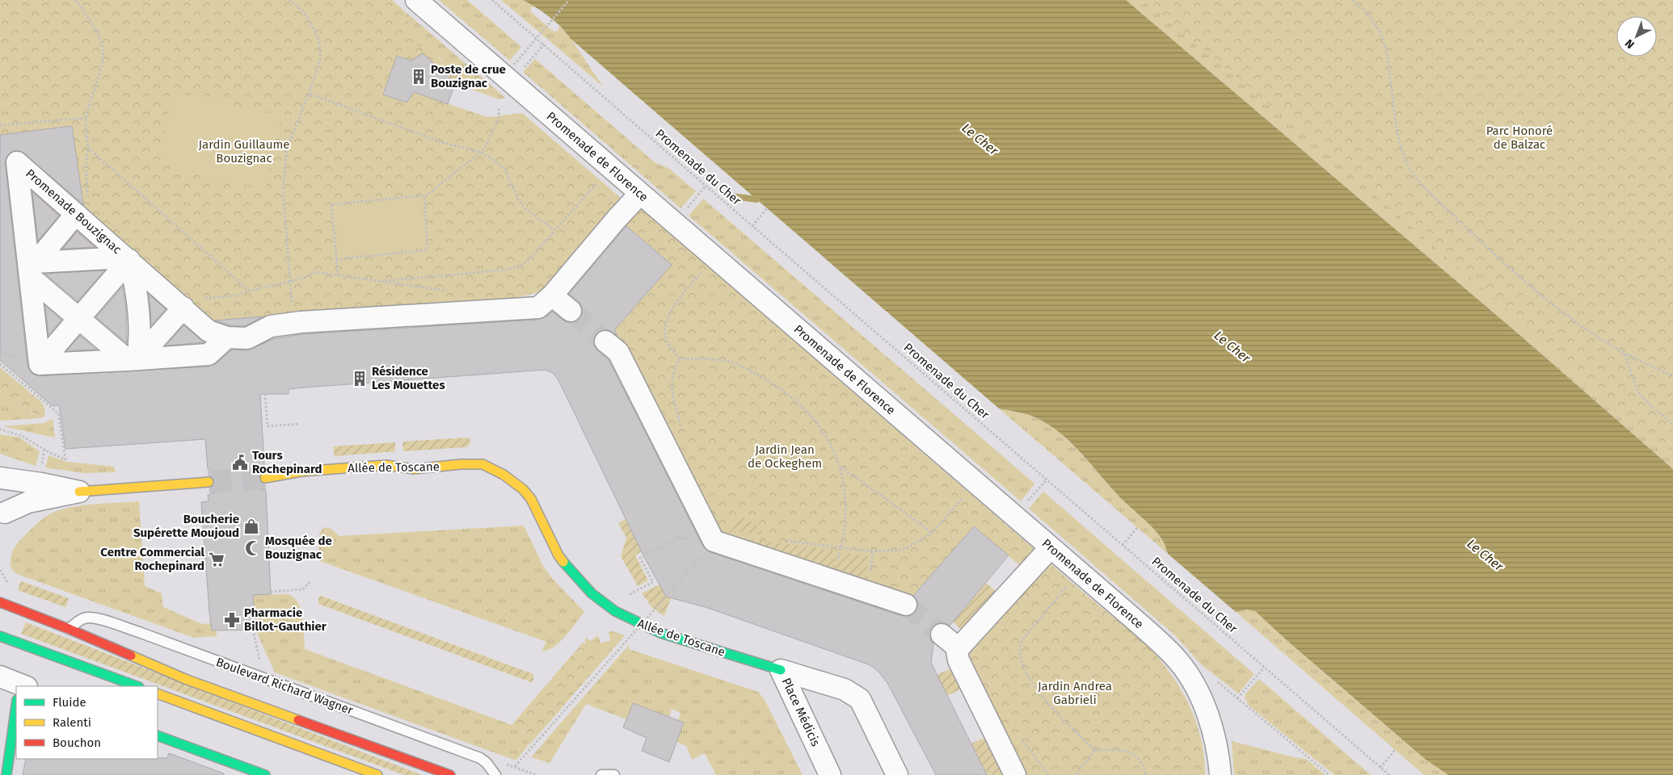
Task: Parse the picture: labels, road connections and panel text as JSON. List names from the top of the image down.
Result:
{
  "streets": {
    "street": [
      "Promenade de Florence",
      "Promenade Bouzignac",
      "Allée de Toscane",
      "Place Médicis"
    ],
    "lane": ["Boulevard Richard Wagner"],
    "path": ["Promenade du Cher"]
  },
  "crossings": [
    ["Allée de Toscane", "Place Médicis"]
  ],
  "water": ["Le Cher"],
  "parks": [
    "Parc Honoré de Balzac",
    "Jardin Guillaume Bouzignac",
    "Jardin Jean de Ockeghem",
    "Jardin Andrea Gabrieli"
  ],
  "places": {
    "building": ["Poste de crue Bouzignac", "Résidence Les Mouettes"],
    "public building": ["Tours Rochepinard"],
    "shop": ["Boucherie Supérette Moujoud"],
    "mosque": ["Mosquée de Bouzignac"],
    "supermarket": ["Centre Commercial Rochepinard"],
    "pharmacy": ["Pharmacie Billot-Gauthier"]
  },
  "legend": ["Fluide", "Ralenti", "Bouchon"],
  "north": "bottom left"
}
